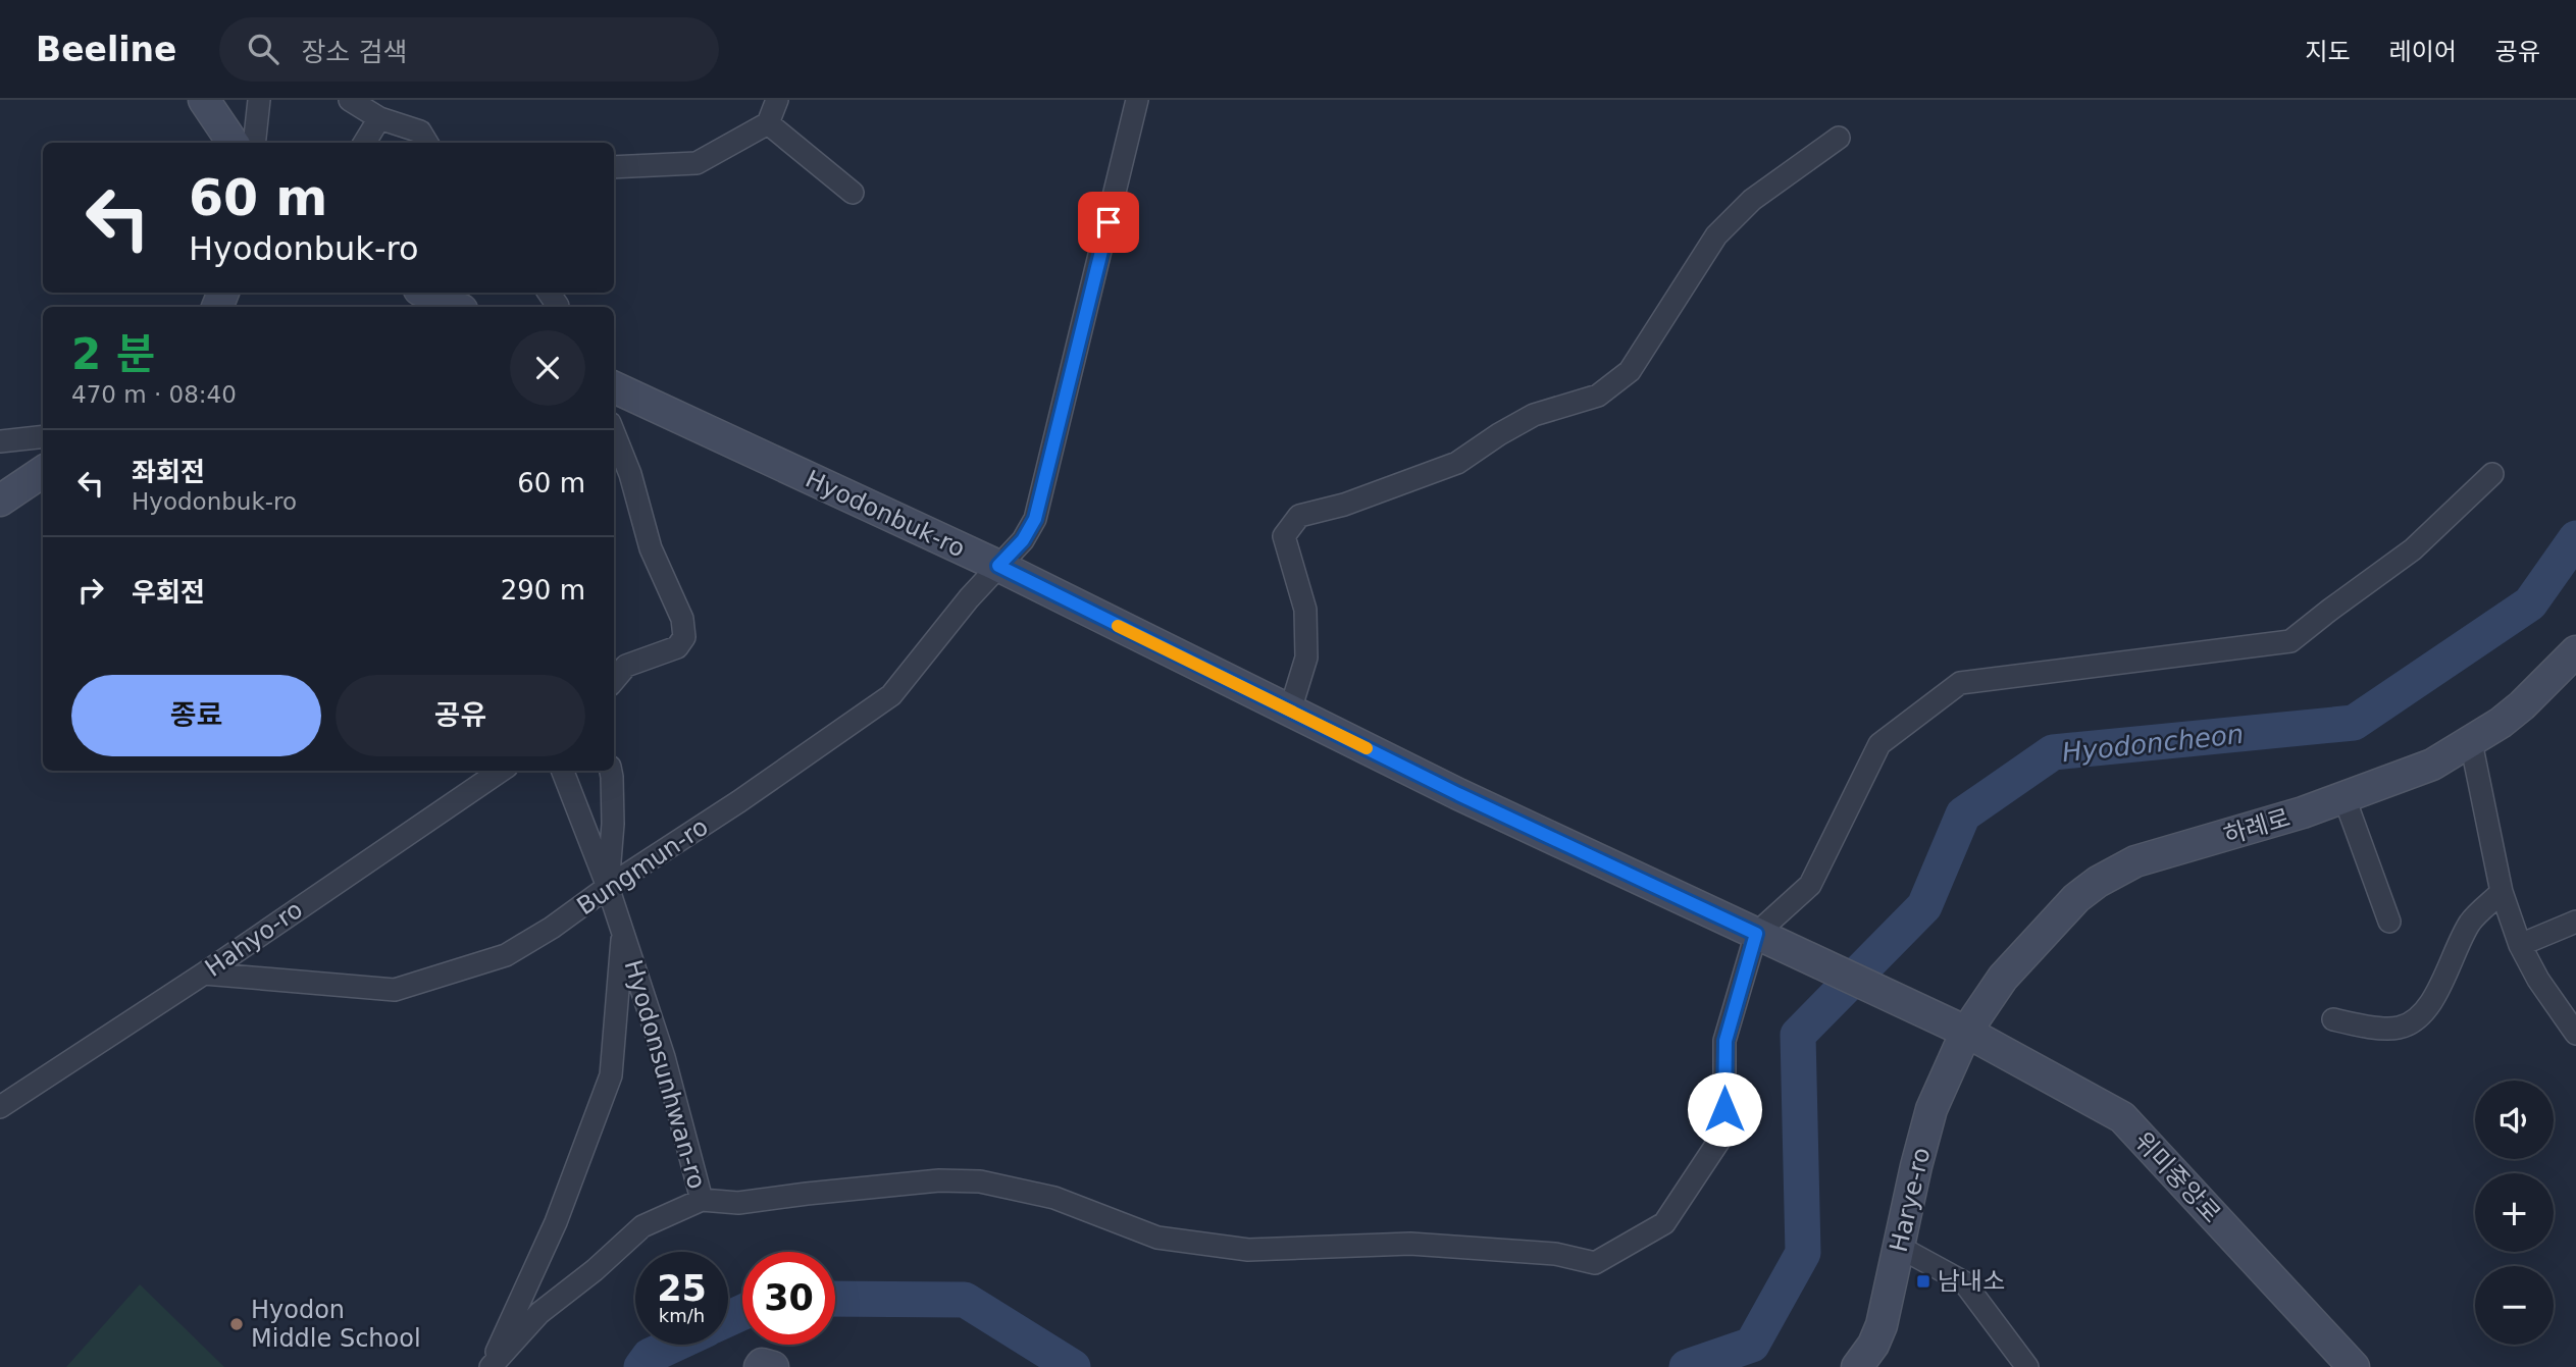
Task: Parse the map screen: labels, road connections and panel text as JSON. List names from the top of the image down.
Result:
{
  "streets": {
    "street": [
      "Hyodonbuk-ro",
      "하례로",
      "Bungmun-ro",
      "Hahyo-ro",
      "Hyodonsunhwan-ro",
      "위미중앙로",
      "Harye-ro"
    ]
  },
  "crossings": [
    ["Hyodonbuk-ro", "하례로"],
    ["Hyodonbuk-ro", "Bungmun-ro"],
    ["Hyodonbuk-ro", "위미중앙로"],
    ["Hyodonbuk-ro", "Harye-ro"],
    ["하례로", "위미중앙로"],
    ["하례로", "Harye-ro"],
    ["Bungmun-ro", "Hahyo-ro"],
    ["Bungmun-ro", "Hyodonsunhwan-ro"],
    ["위미중앙로", "Harye-ro"]
  ],
  "water": ["Hyodoncheon"],
  "places": {
    "transit": ["남내소"],
    "other": ["Hyodon Middle School"]
  },
  "page": {
    "header": "Beeline",
    "search": "장소 검색",
    "nav": ["지도", "레이어", "공유"],
    "turn": ["60 m", "Hyodonbuk-ro"],
    "heading": ["2 분", "470 m · 08:40"],
    "list": [
      {
        "name": "좌회전",
        "note": "Hyodonbuk-ro",
        "value": "60 m"
      },
      {
        "name": "우회전",
        "value": "290 m"
      }
    ],
    "buttons": ["종료", "공유"],
    "map_buttons": ["+", "−"],
    "speed": "25 km/h",
    "limit": "30"
  }
}
